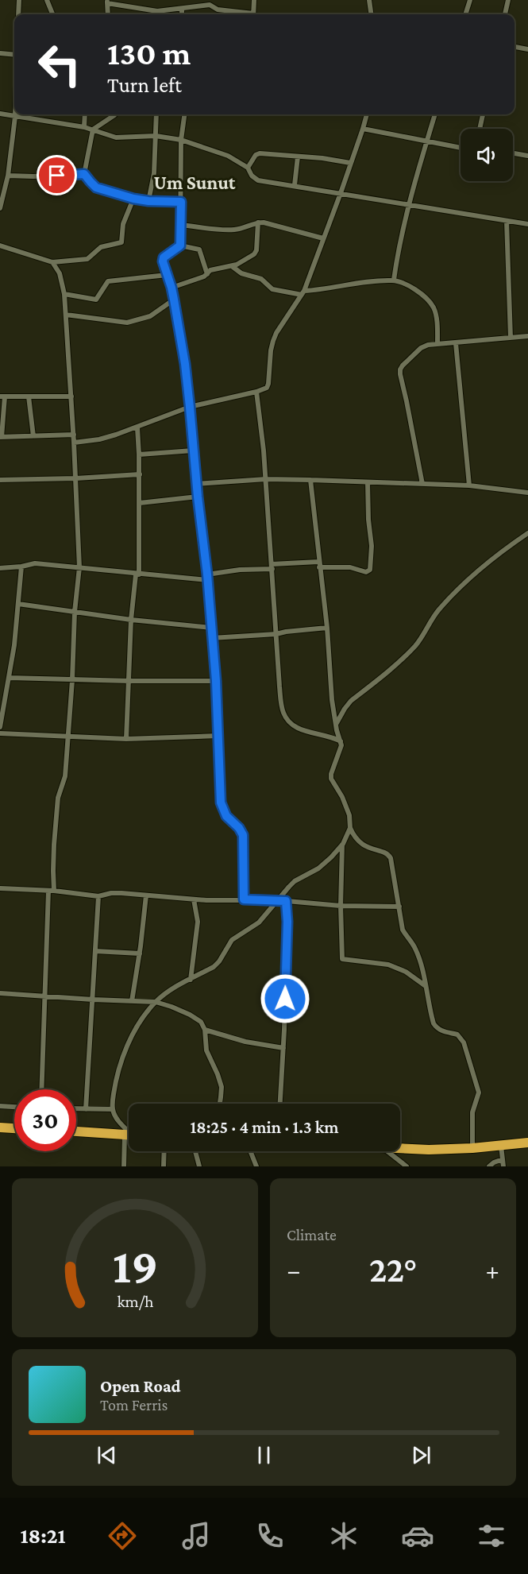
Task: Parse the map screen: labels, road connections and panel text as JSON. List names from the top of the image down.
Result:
{
  "districts": ["Um Sunut"],
  "page": {
    "turn": ["130 m", "Turn left"],
    "limit": "30",
    "trip": "18:25 · 4 min · 1.3 km",
    "tile": "Climate",
    "heat": ["−", "22°", "+"],
    "song": ["Open Road", "Tom Ferris"],
    "tabs": "18:21",
    "gauge": ["19", "km/h"]
  }
}
